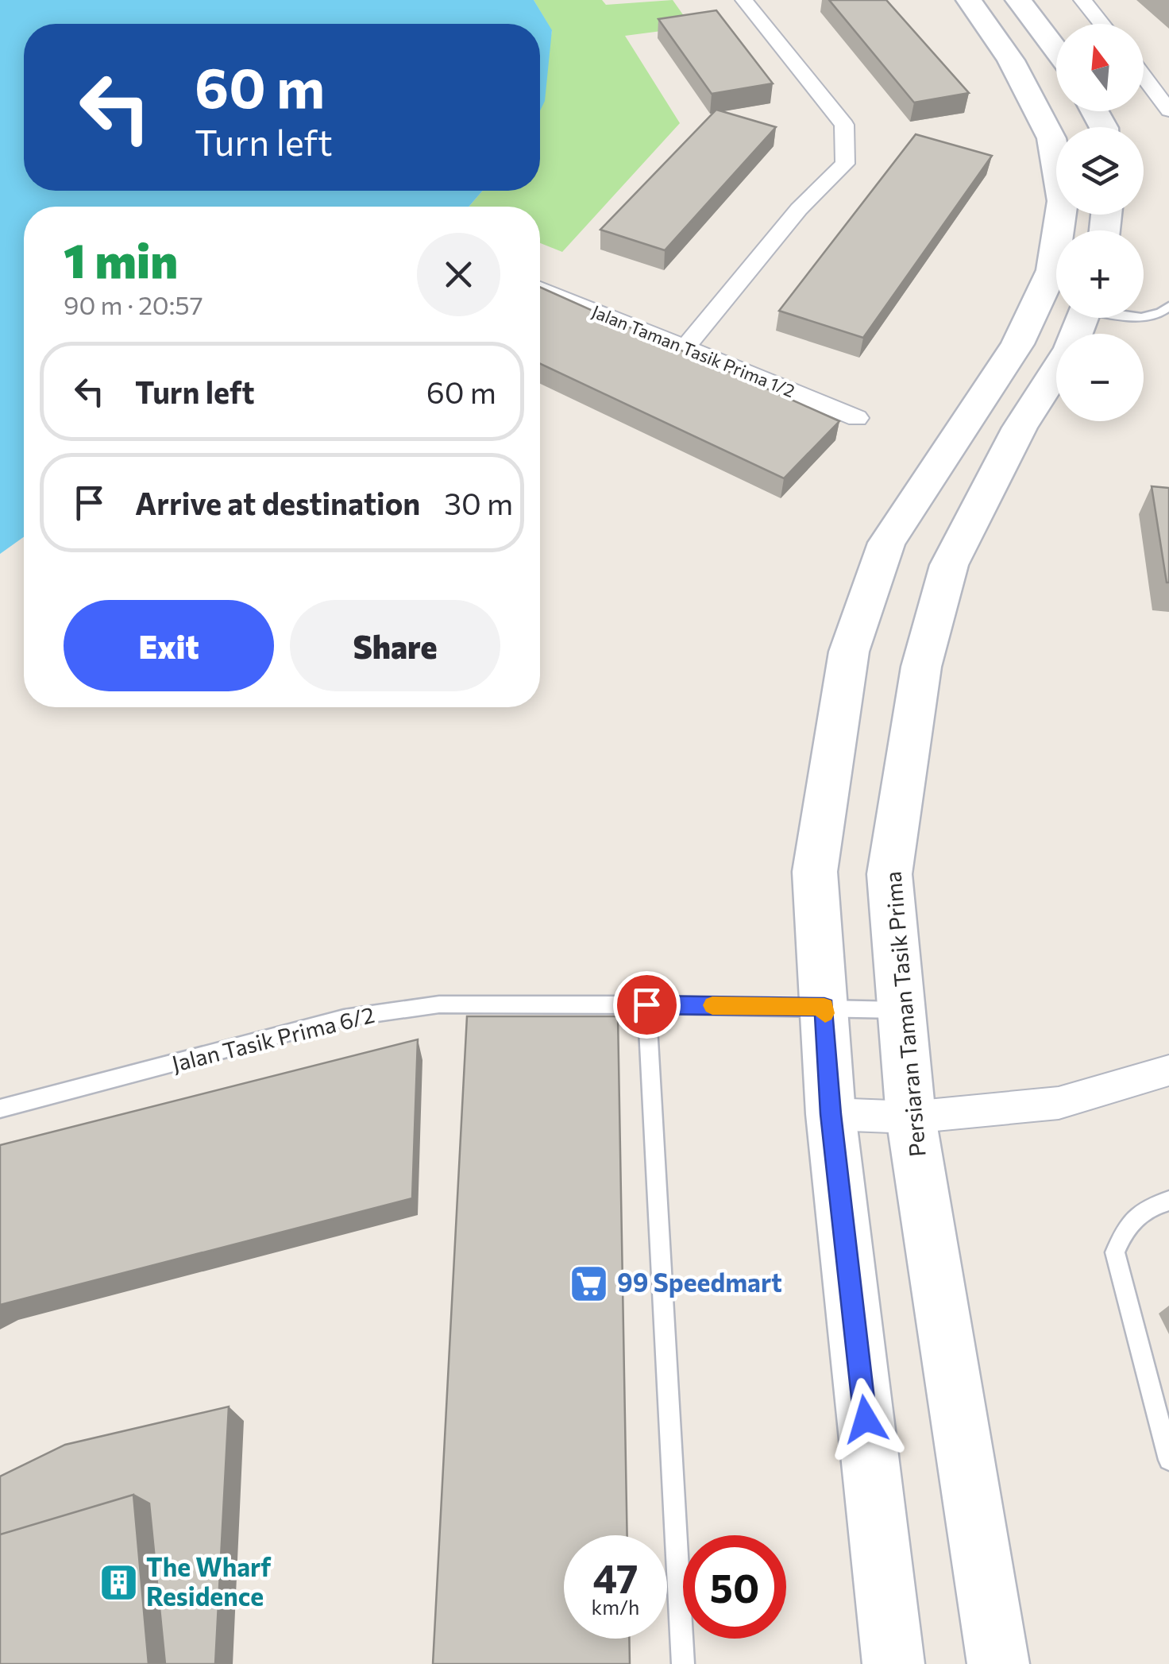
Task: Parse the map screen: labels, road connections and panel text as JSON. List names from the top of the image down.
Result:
{
  "streets": {
    "main road": ["Persiaran Taman Tasik Prima"],
    "street": ["Jalan Taman Tasik Prima 1/2"],
    "lane": ["Jalan Tasik Prima 6/2"]
  },
  "crossings": [
    ["Persiaran Taman Tasik Prima", "Jalan Tasik Prima 6/2"]
  ],
  "places": {
    "supermarket": ["99 Speedmart"],
    "building": ["The Wharf Residence"]
  },
  "north": "top",
  "page": {
    "map_buttons": ["+", "−"],
    "turn": ["60 m", "Turn left"],
    "heading": ["1 min", "90 m · 20:57"],
    "list": [
      {
        "name": "Turn left",
        "value": "60 m"
      },
      {
        "name": "Arrive at destination",
        "value": "30 m"
      }
    ],
    "buttons": ["Exit", "Share"],
    "speed": "47 km/h",
    "limit": "50"
  }
}
